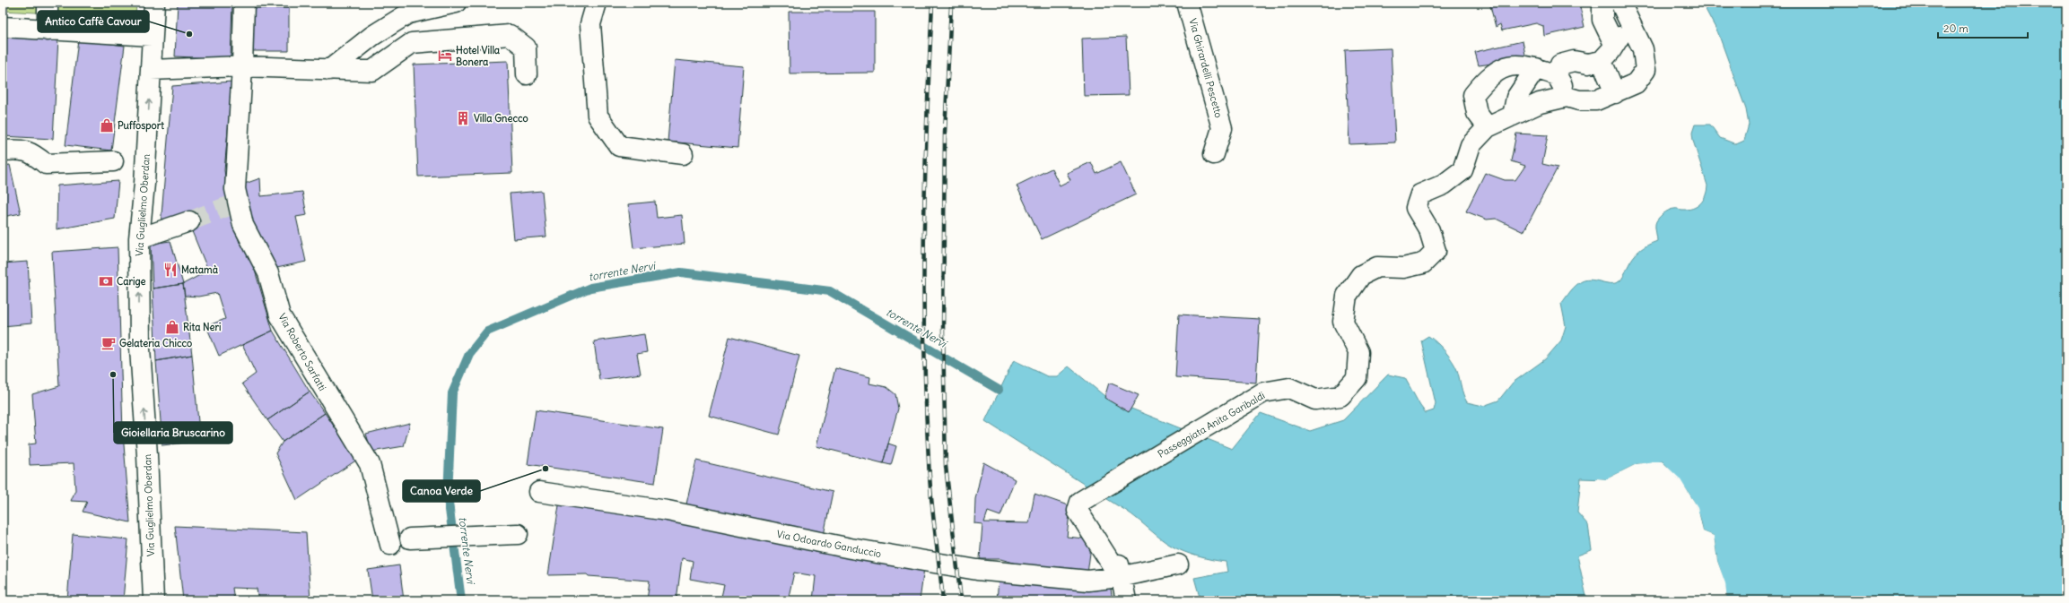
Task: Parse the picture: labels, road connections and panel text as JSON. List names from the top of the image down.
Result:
{
  "streets": {
    "street": [
      "Via Ghirardelli Pescetto",
      "Via Guglielmo Oberdan",
      "Via Roberto Sarfatti",
      "Passeggiata Anita Garibaldi",
      "Via Odoardo Ganduccio"
    ]
  },
  "crossings": [
    ["Passeggiata Anita Garibaldi", "Via Odoardo Ganduccio"]
  ],
  "one_way": ["Via Guglielmo Oberdan"],
  "water": ["torrente Nervi"],
  "places": {
    "other": ["Antico Caffè Cavour", "Gioiellaria Bruscarino", "Canoa Verde"],
    "hotel": ["Hotel Villa Bonera"],
    "building": ["Villa Gnecco"],
    "shop": ["Puffosport", "Rita Neri"],
    "restaurant": ["Matamà"],
    "bank": ["Carige"],
    "cafe": ["Gelateria Chicco"]
  },
  "scale_bar": "20 m"
}
